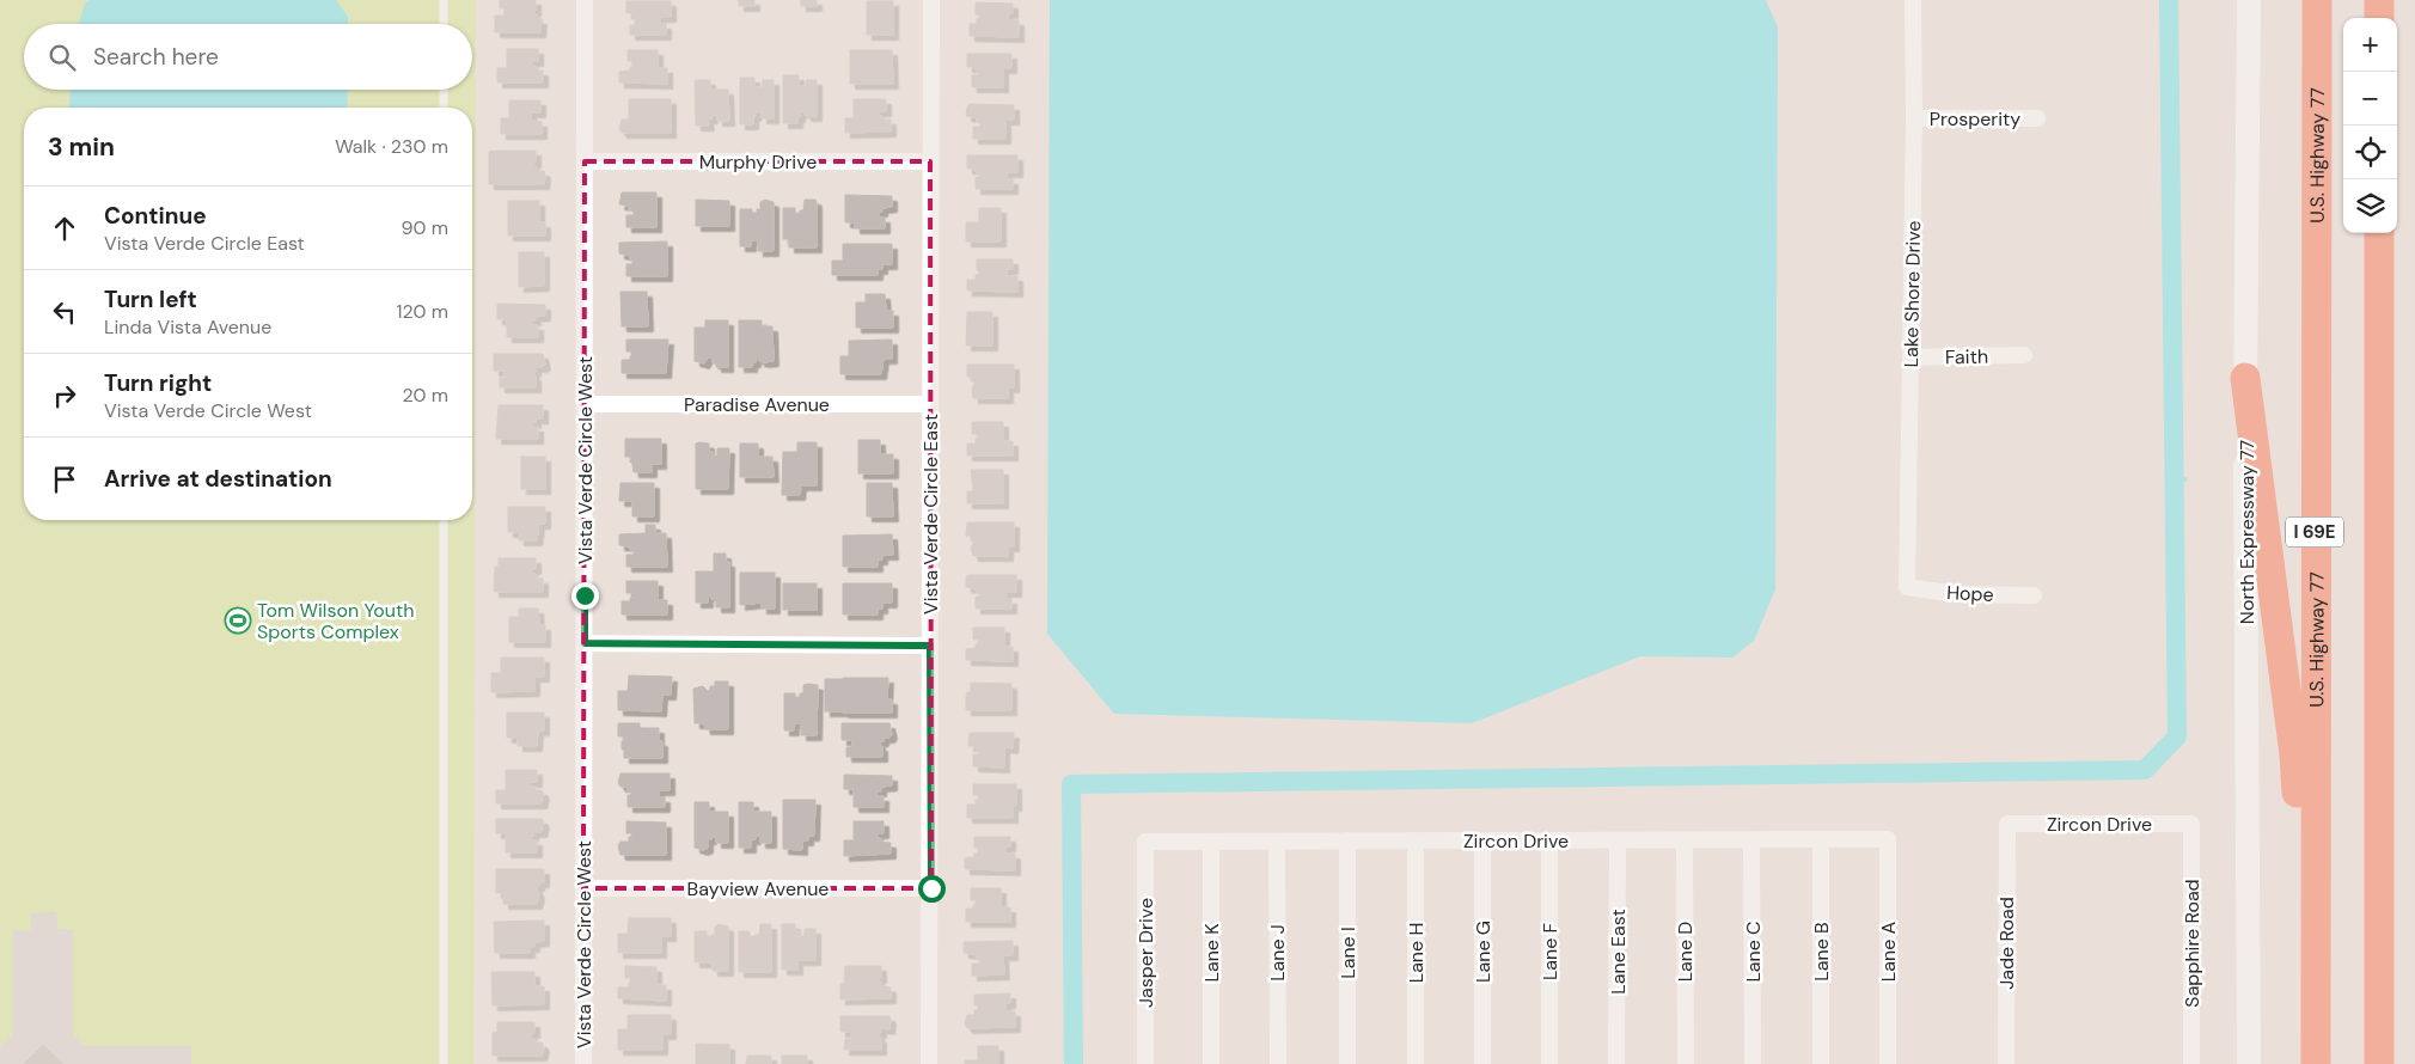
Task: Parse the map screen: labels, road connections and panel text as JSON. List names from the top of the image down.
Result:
{
  "streets": {
    "highway": ["U.S. Highway 77", "I 69E"],
    "main road": ["North Expressway 77"],
    "street": [
      "Prosperity",
      "Murphy Drive",
      "Lake Shore Drive",
      "Faith",
      "Paradise Avenue",
      "Vista Verde Circle West",
      "Vista Verde Circle East",
      "Hope",
      "Zircon Drive",
      "Bayview Avenue",
      "Jade Road",
      "Sapphire Road",
      "Lane G",
      "Lane F",
      "Lane East",
      "Lane D",
      "Lane C",
      "Lane B",
      "Lane A",
      "Jasper Drive",
      "Lane K",
      "Lane J",
      "Lane I",
      "Lane H"
    ]
  },
  "crossings": [
    ["Prosperity", "Lake Shore Drive"],
    ["Murphy Drive", "Vista Verde Circle West"],
    ["Murphy Drive", "Vista Verde Circle East"],
    ["Lake Shore Drive", "Faith"],
    ["Lake Shore Drive", "Hope"],
    ["Paradise Avenue", "Vista Verde Circle West"],
    ["Paradise Avenue", "Vista Verde Circle East"],
    ["Vista Verde Circle West", "Bayview Avenue"],
    ["Vista Verde Circle East", "Bayview Avenue"],
    ["Zircon Drive", "Jade Road"],
    ["Zircon Drive", "Sapphire Road"],
    ["Zircon Drive", "Lane G"],
    ["Zircon Drive", "Lane F"],
    ["Zircon Drive", "Lane East"],
    ["Zircon Drive", "Lane D"],
    ["Zircon Drive", "Lane C"],
    ["Zircon Drive", "Lane B"],
    ["Zircon Drive", "Lane A"],
    ["Zircon Drive", "Jasper Drive"],
    ["Zircon Drive", "Lane K"],
    ["Zircon Drive", "Lane J"],
    ["Zircon Drive", "Lane I"],
    ["Zircon Drive", "Lane H"]
  ],
  "places": {
    "sports": ["Tom Wilson Youth Sports Complex"]
  },
  "page": {
    "map_buttons": ["+", "−"],
    "search": "Search here",
    "heading": ["3 min", "Walk · 230 m"],
    "list": [
      ["Continue", "Vista Verde Circle East", "90 m"],
      ["Turn left", "Linda Vista Avenue", "120 m"],
      ["Turn right", "Vista Verde Circle West", "20 m"],
      "Arrive at destination"
    ]
  }
}
